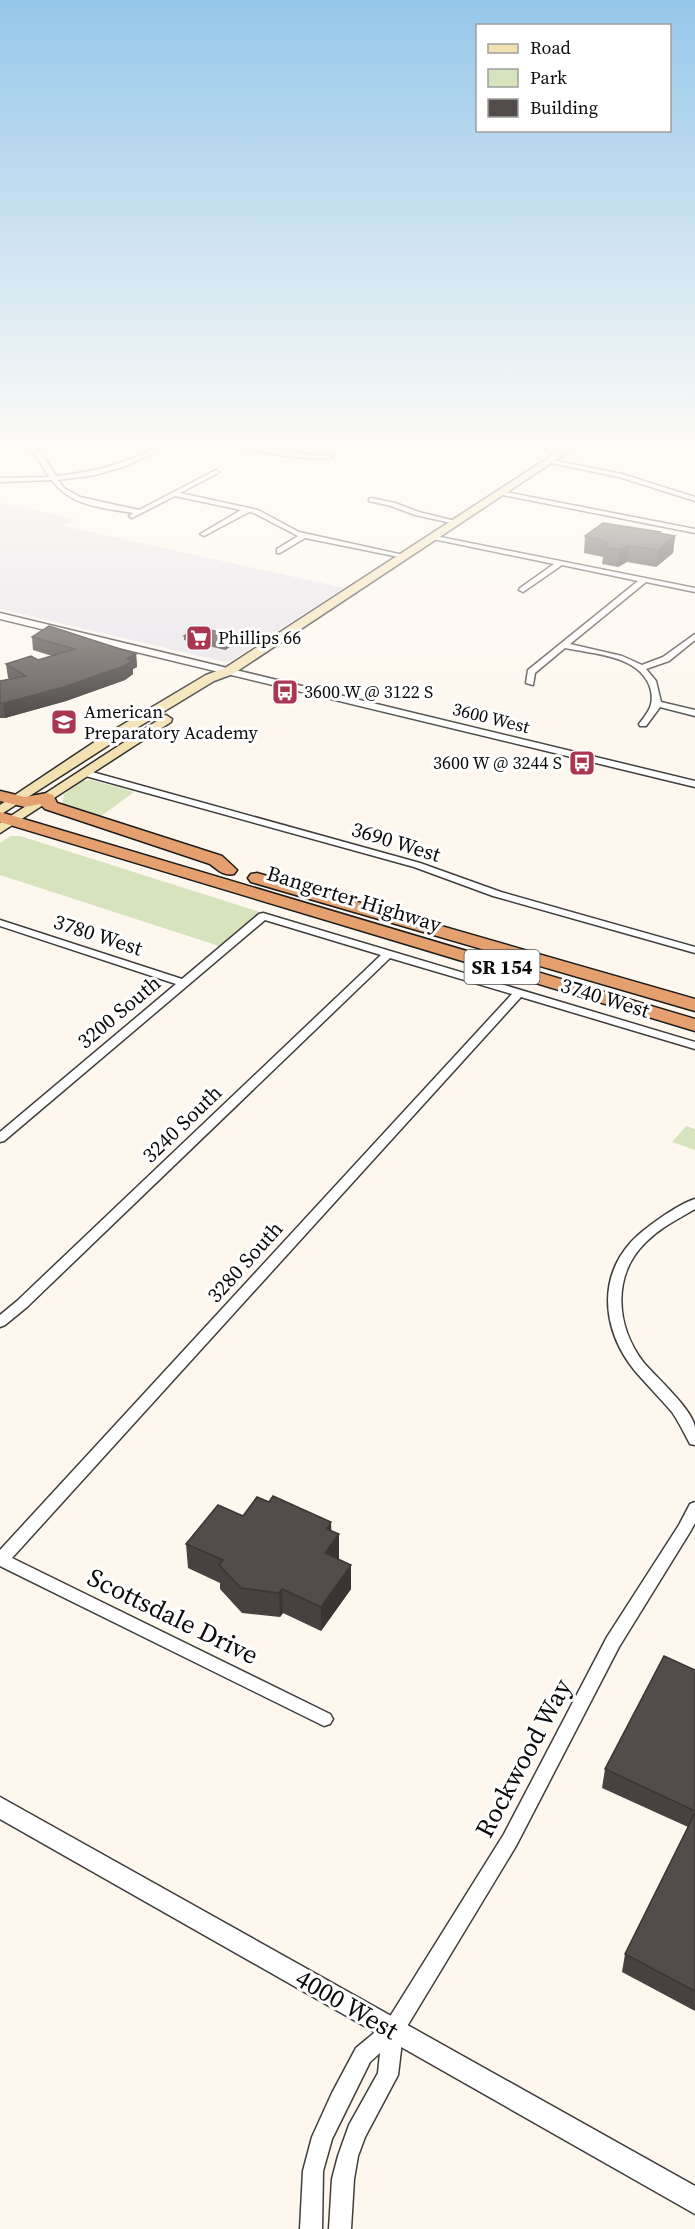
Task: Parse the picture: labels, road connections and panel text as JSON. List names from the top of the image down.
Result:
{
  "streets": {
    "highway": ["Bangerter Highway", "SR 154"],
    "street": [
      "3600 West",
      "3690 West",
      "3780 West",
      "3740 West",
      "3200 South",
      "3240 South",
      "3280 South",
      "Scottsdale Drive",
      "Rockwood Way",
      "4000 West"
    ]
  },
  "crossings": [
    ["3780 West", "3200 South"],
    ["3740 West", "3200 South"],
    ["3740 West", "3240 South"],
    ["3740 West", "3280 South"],
    ["3280 South", "Scottsdale Drive"],
    ["Rockwood Way", "4000 West"]
  ],
  "places": {
    "supermarket": ["Phillips 66"],
    "bus stop": ["3600 W @ 3122 S", "3600 W @ 3244 S"],
    "school or university": ["American Preparatory Academy"]
  },
  "legend": ["Road", "Park", "Building"]
}
